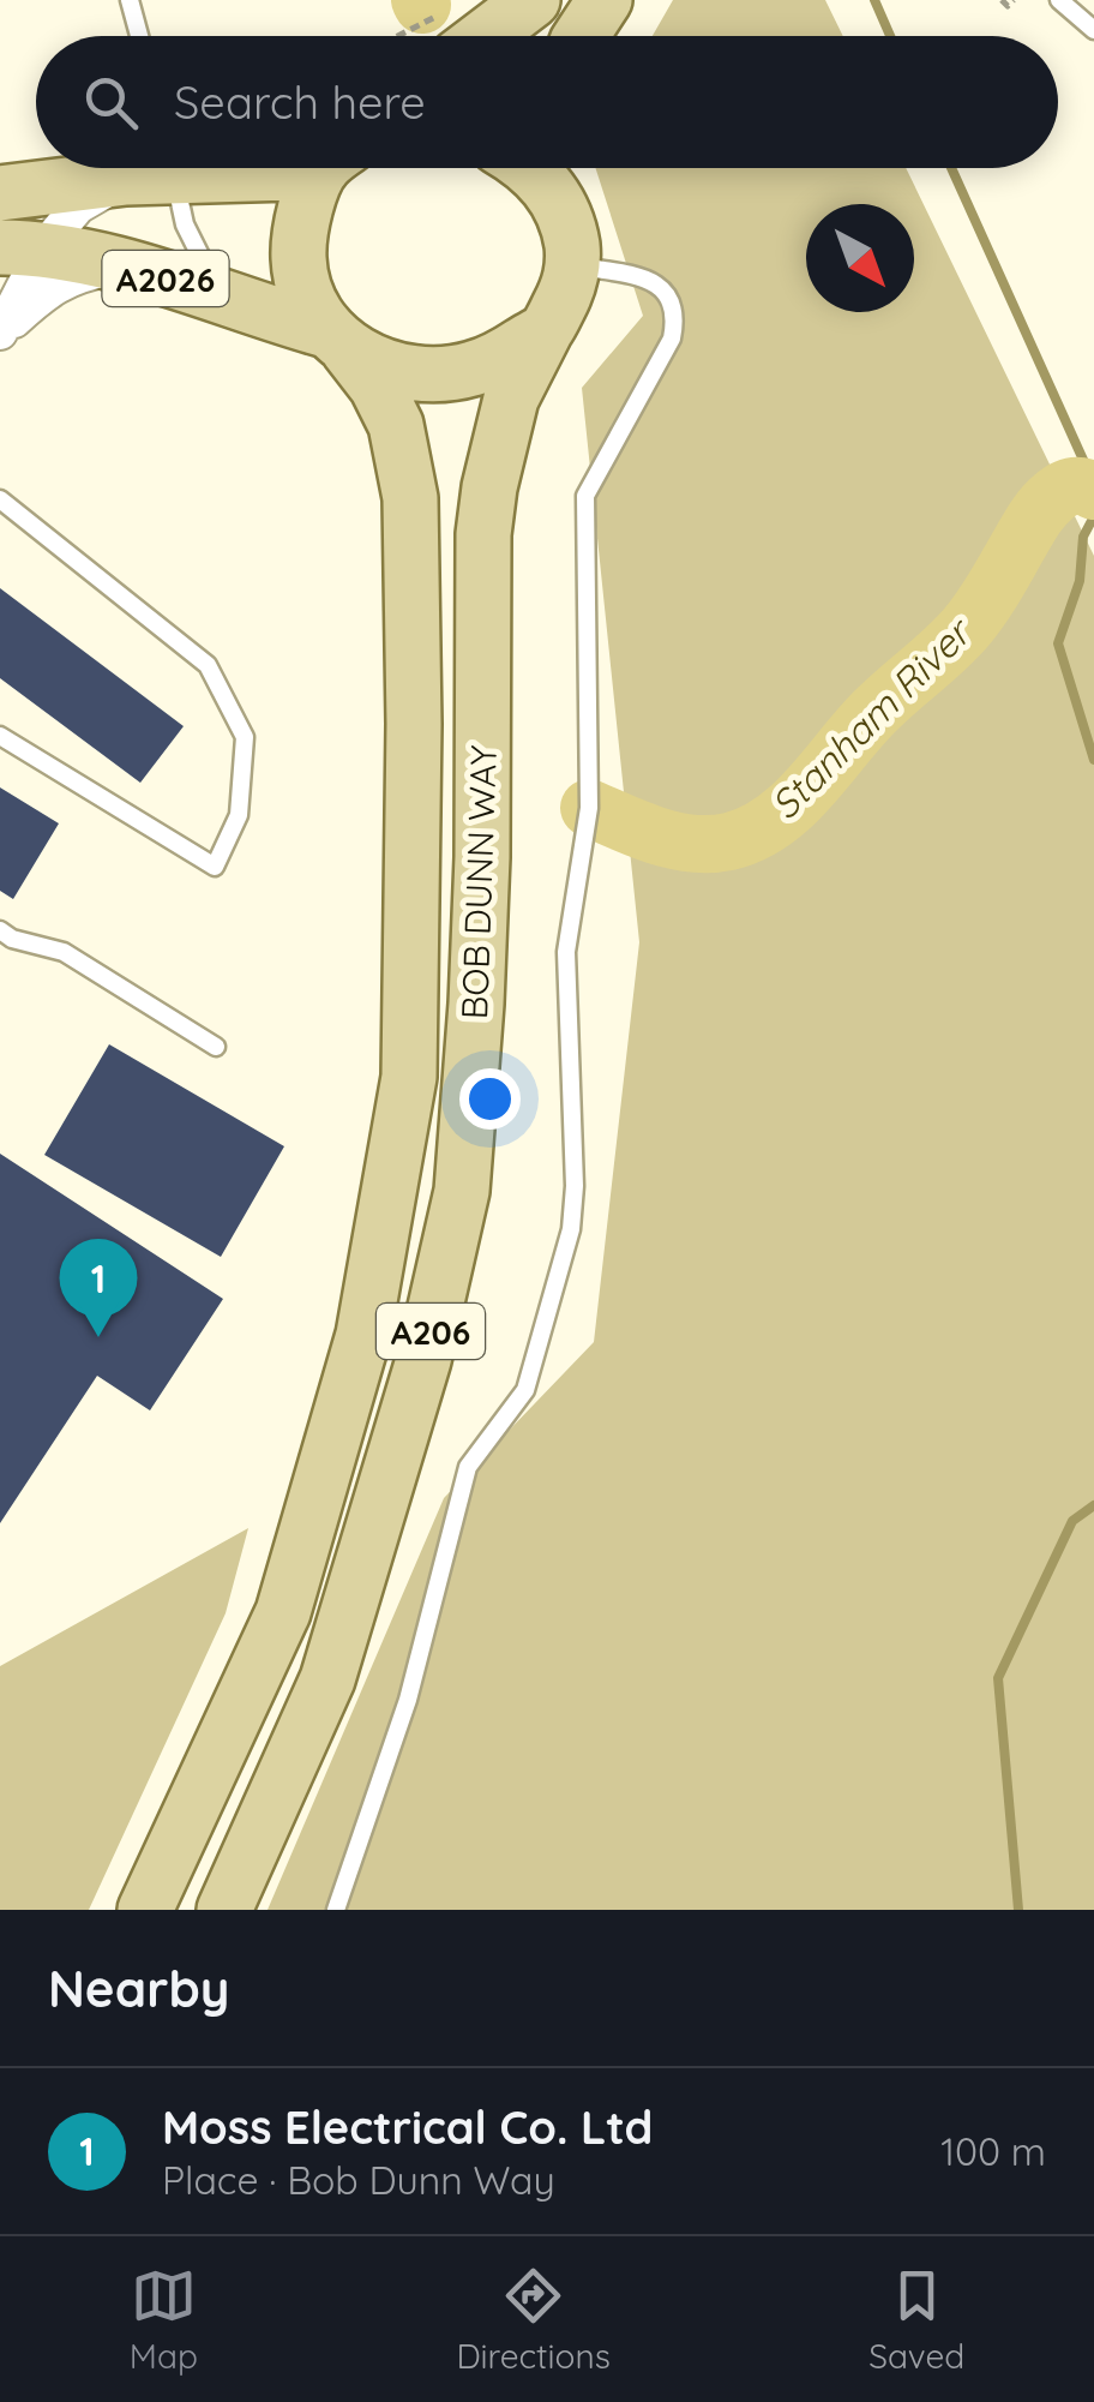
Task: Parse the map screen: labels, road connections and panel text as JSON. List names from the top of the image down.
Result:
{
  "streets": {
    "main road": ["A2026", "BOB DUNN WAY", "A206"]
  },
  "crossings": [
    ["A2026", "BOB DUNN WAY"]
  ],
  "water": ["Stanham River"],
  "north": "bottom right",
  "page": {
    "search": "Search here",
    "pins": "1",
    "heading": "Nearby",
    "list": [
      {
        "mark": "1",
        "name": "Moss Electrical Co. Ltd",
        "note": "Place · Bob Dunn Way",
        "value": "100 m"
      }
    ],
    "nav": ["Map", "Directions", "Saved"]
  }
}
